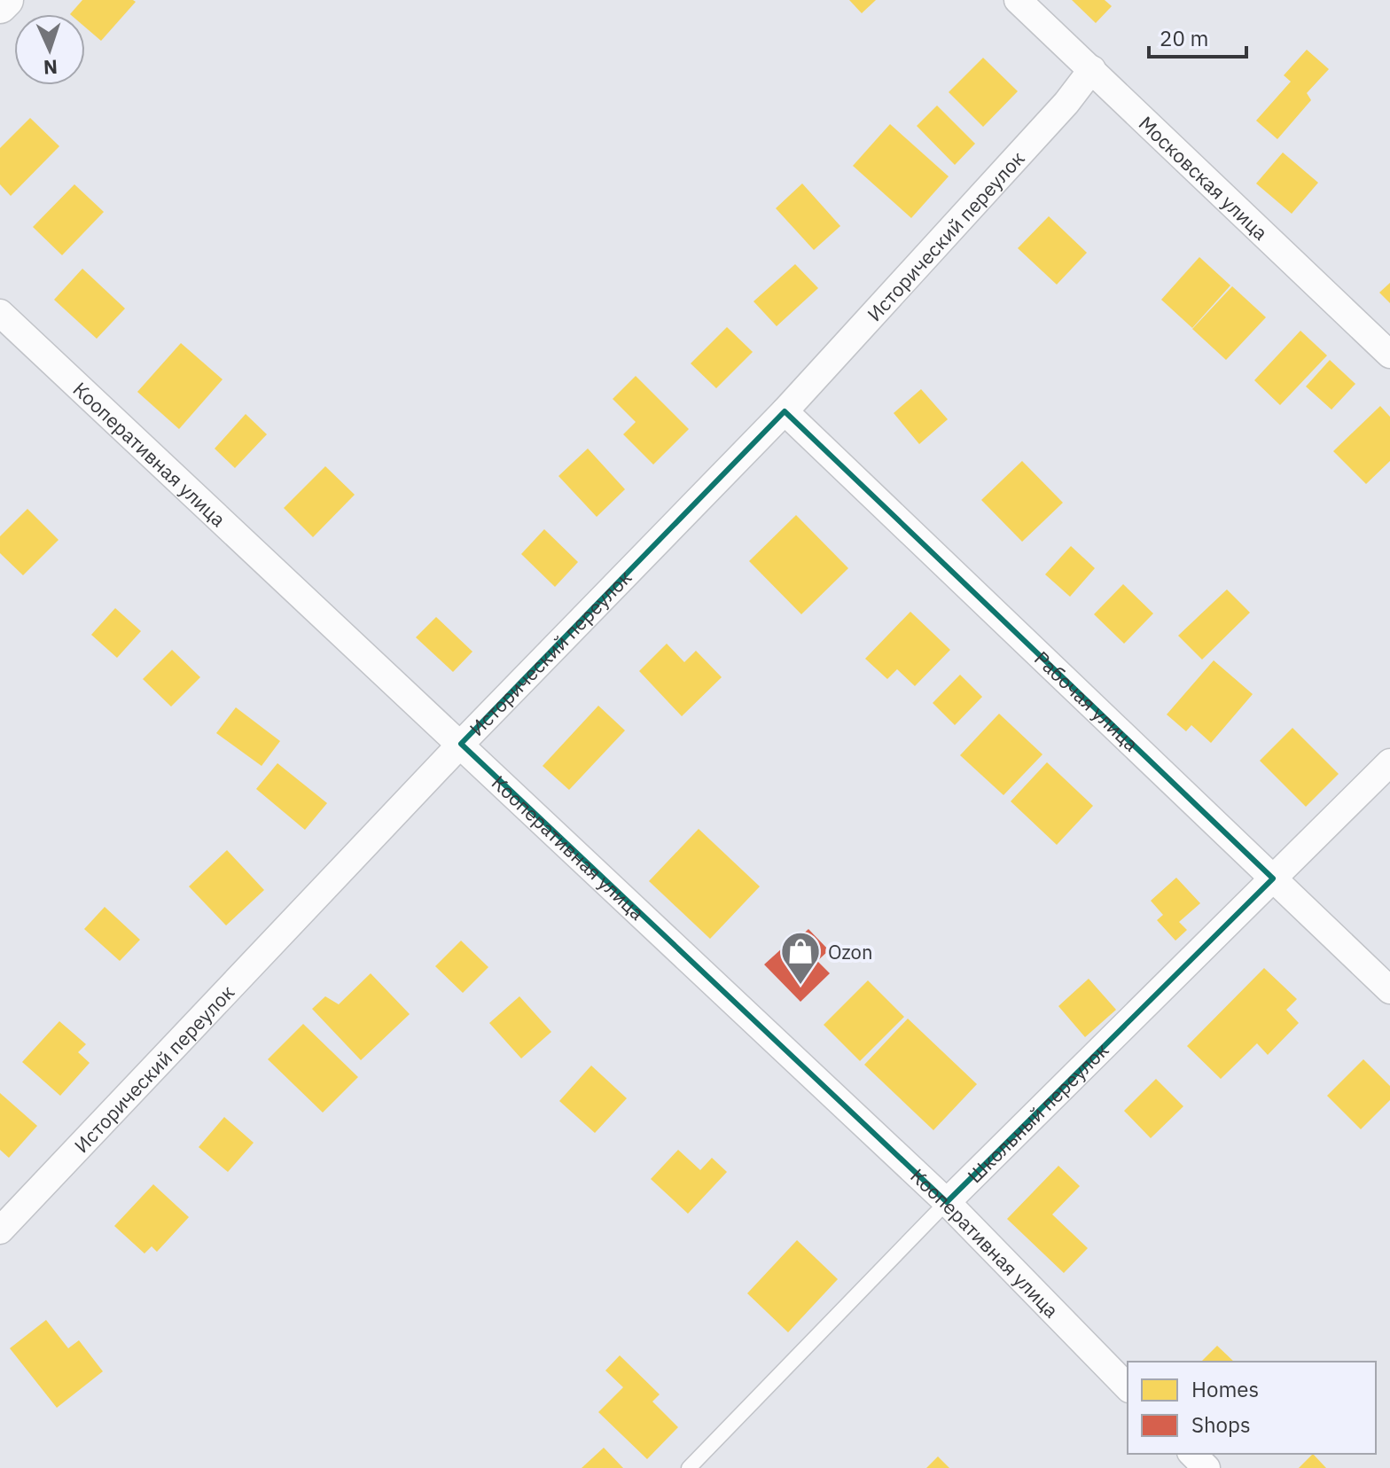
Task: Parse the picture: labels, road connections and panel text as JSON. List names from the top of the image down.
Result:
{
  "streets": {
    "street": [
      "Московская улица",
      "Исторический переулок",
      "Кооперативная улица",
      "Рабочая улица",
      "Школьный переулок"
    ]
  },
  "crossings": [
    ["Московская улица", "Исторический переулок"],
    ["Исторический переулок", "Кооперативная улица"],
    ["Исторический переулок", "Рабочая улица"],
    ["Кооперативная улица", "Школьный переулок"],
    ["Рабочая улица", "Школьный переулок"]
  ],
  "places": {
    "shop": ["Ozon"]
  },
  "legend": ["Homes", "Shops"],
  "scale_bar": "20 m",
  "north": "bottom"
}
